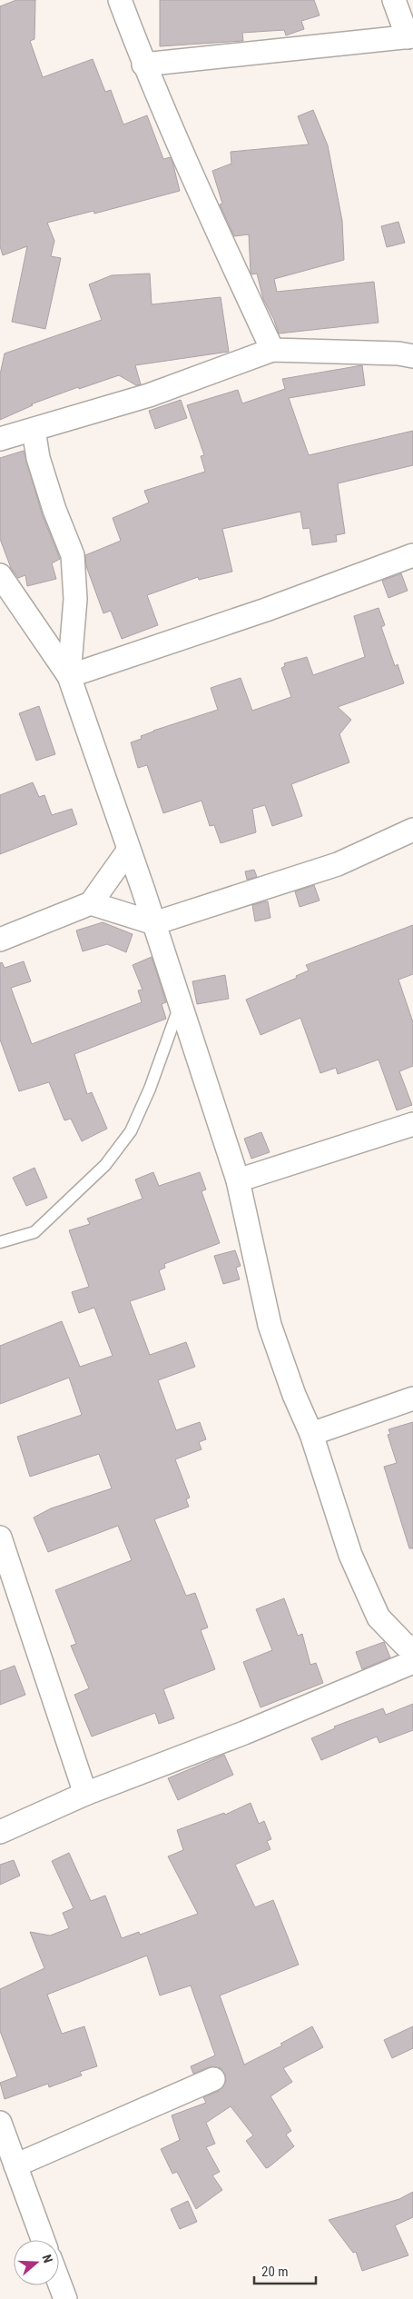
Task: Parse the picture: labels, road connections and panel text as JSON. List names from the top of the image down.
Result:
{
  "scale_bar": "20 m",
  "north": "right"
}
